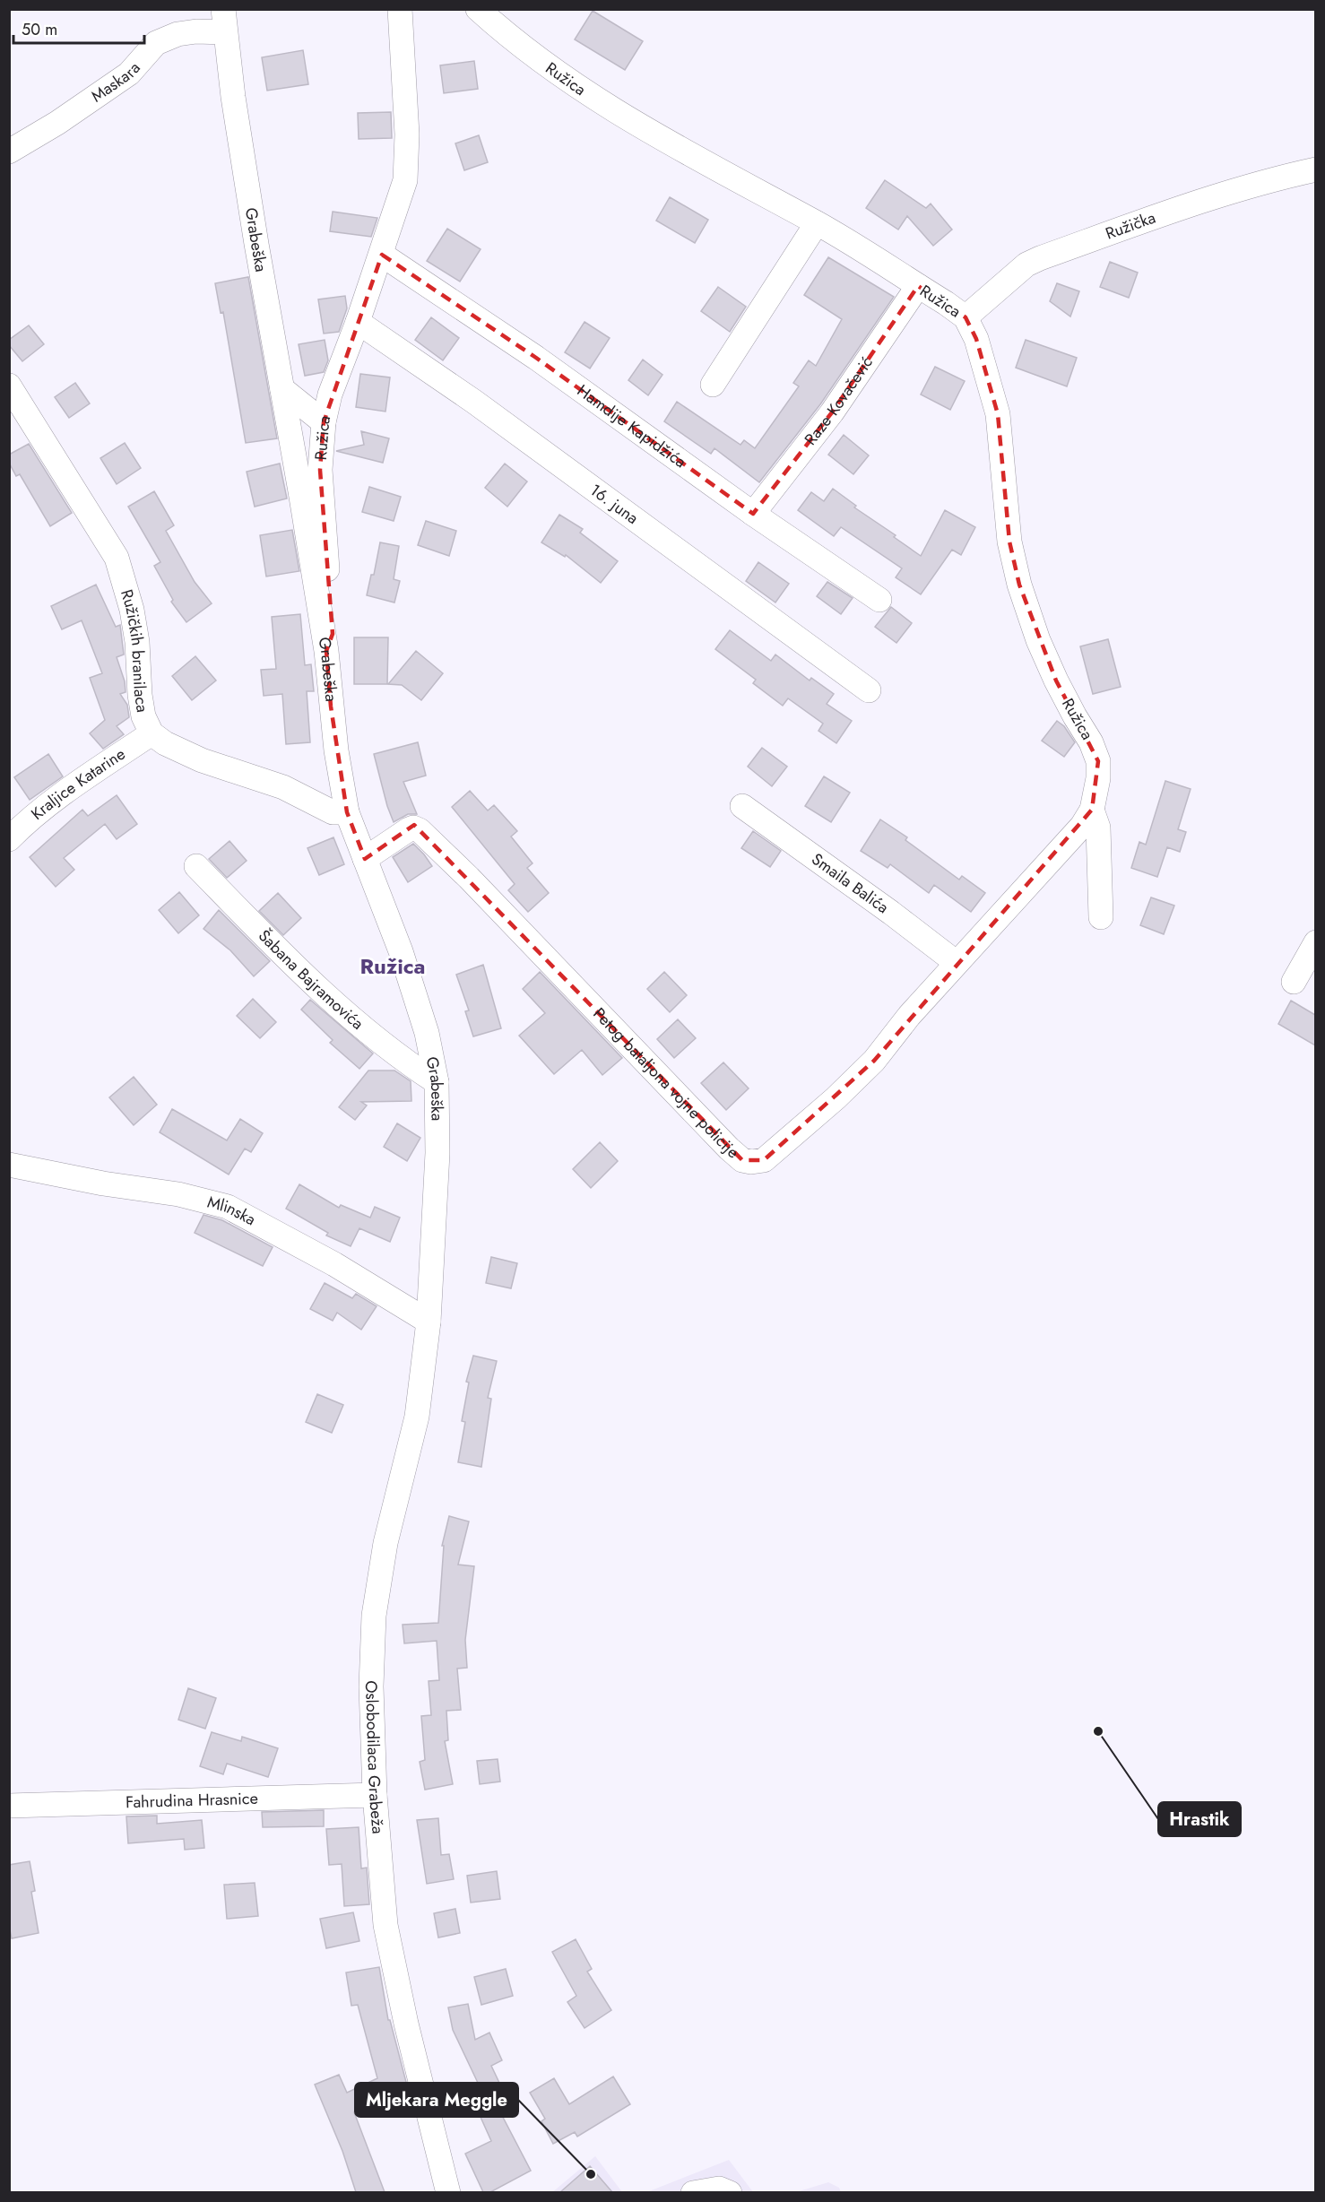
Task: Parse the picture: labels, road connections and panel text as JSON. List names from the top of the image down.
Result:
{
  "streets": {
    "street": [
      "Ružica",
      "Maskara",
      "Ružička",
      "Grabeška",
      "Raze Kovačević",
      "Hamdije Kapidžića",
      "16. juna",
      "Ružičkih branilaca",
      "Kraljice Katarine",
      "Smaila Balića",
      "Šabana Bajramovića",
      "Petog bataljona vojne policije",
      "Mlinska",
      "Oslobodilaca Grabeža",
      "Fahrudina Hrasnice"
    ]
  },
  "crossings": [
    ["Ružica", "Ružička"],
    ["Ružica", "Grabeška"],
    ["Ružica", "Raze Kovačević"],
    ["Ružica", "Hamdije Kapidžića"],
    ["Ružica", "16. juna"],
    ["Ružica", "Petog bataljona vojne policije"],
    ["Maskara", "Grabeška"],
    ["Grabeška", "Ružičkih branilaca"],
    ["Grabeška", "Šabana Bajramovića"],
    ["Grabeška", "Petog bataljona vojne policije"],
    ["Grabeška", "Mlinska"],
    ["Grabeška", "Oslobodilaca Grabeža"],
    ["Raze Kovačević", "Hamdije Kapidžića"],
    ["Ružičkih branilaca", "Kraljice Katarine"],
    ["Smaila Balića", "Petog bataljona vojne policije"],
    ["Mlinska", "Oslobodilaca Grabeža"],
    ["Oslobodilaca Grabeža", "Fahrudina Hrasnice"]
  ],
  "districts": ["Ružica"],
  "places": ["Hrastik", "Mljekara Meggle"],
  "scale_bar": "50 m"
}
